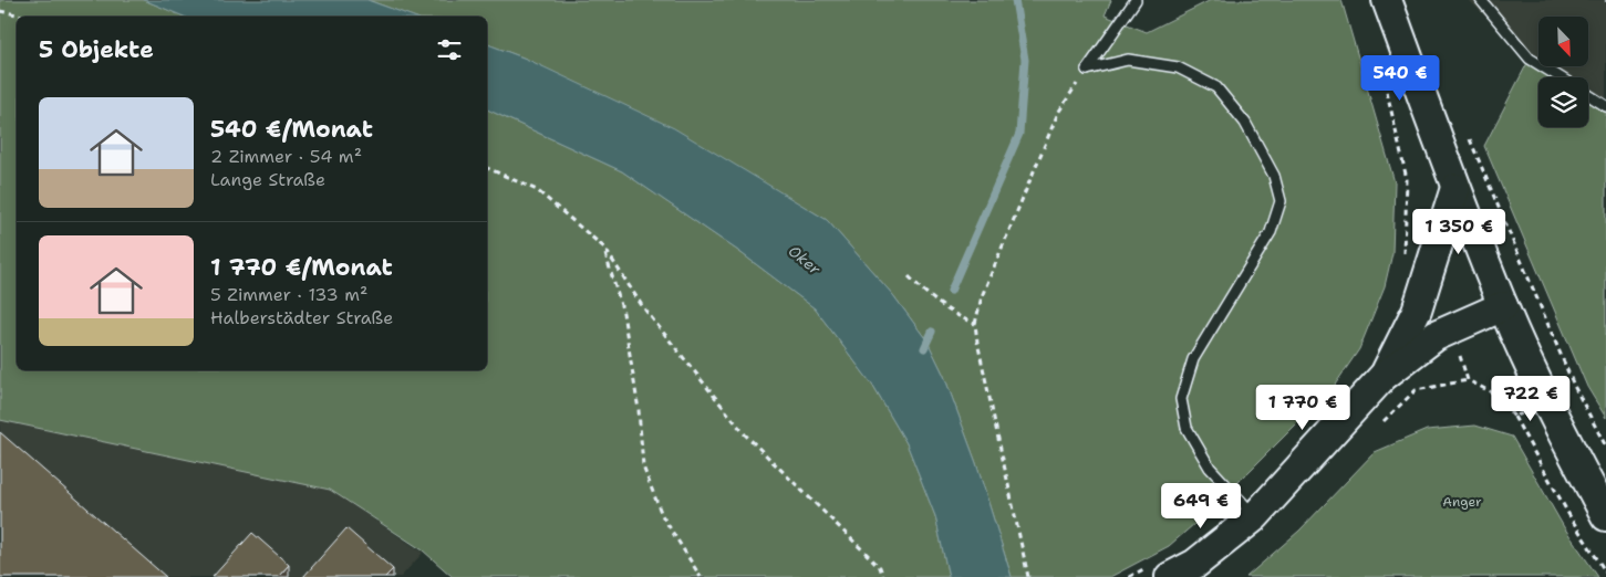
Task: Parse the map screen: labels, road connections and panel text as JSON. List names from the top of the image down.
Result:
{
  "water": ["Oker"],
  "parks": ["Anger"],
  "north": "bottom right",
  "page": {
    "heading": "5 Objekte",
    "price": [
      "540 €",
      "1 350 €",
      "722 €",
      "1 770 €",
      "649 €"
    ],
    "list": [
      {
        "name": "540 €/Monat",
        "note": "2 Zimmer · 54 m² · Lange Straße"
      },
      {
        "name": "1 770 €/Monat",
        "note": "5 Zimmer · 133 m² · Halberstädter Straße"
      }
    ]
  }
}
